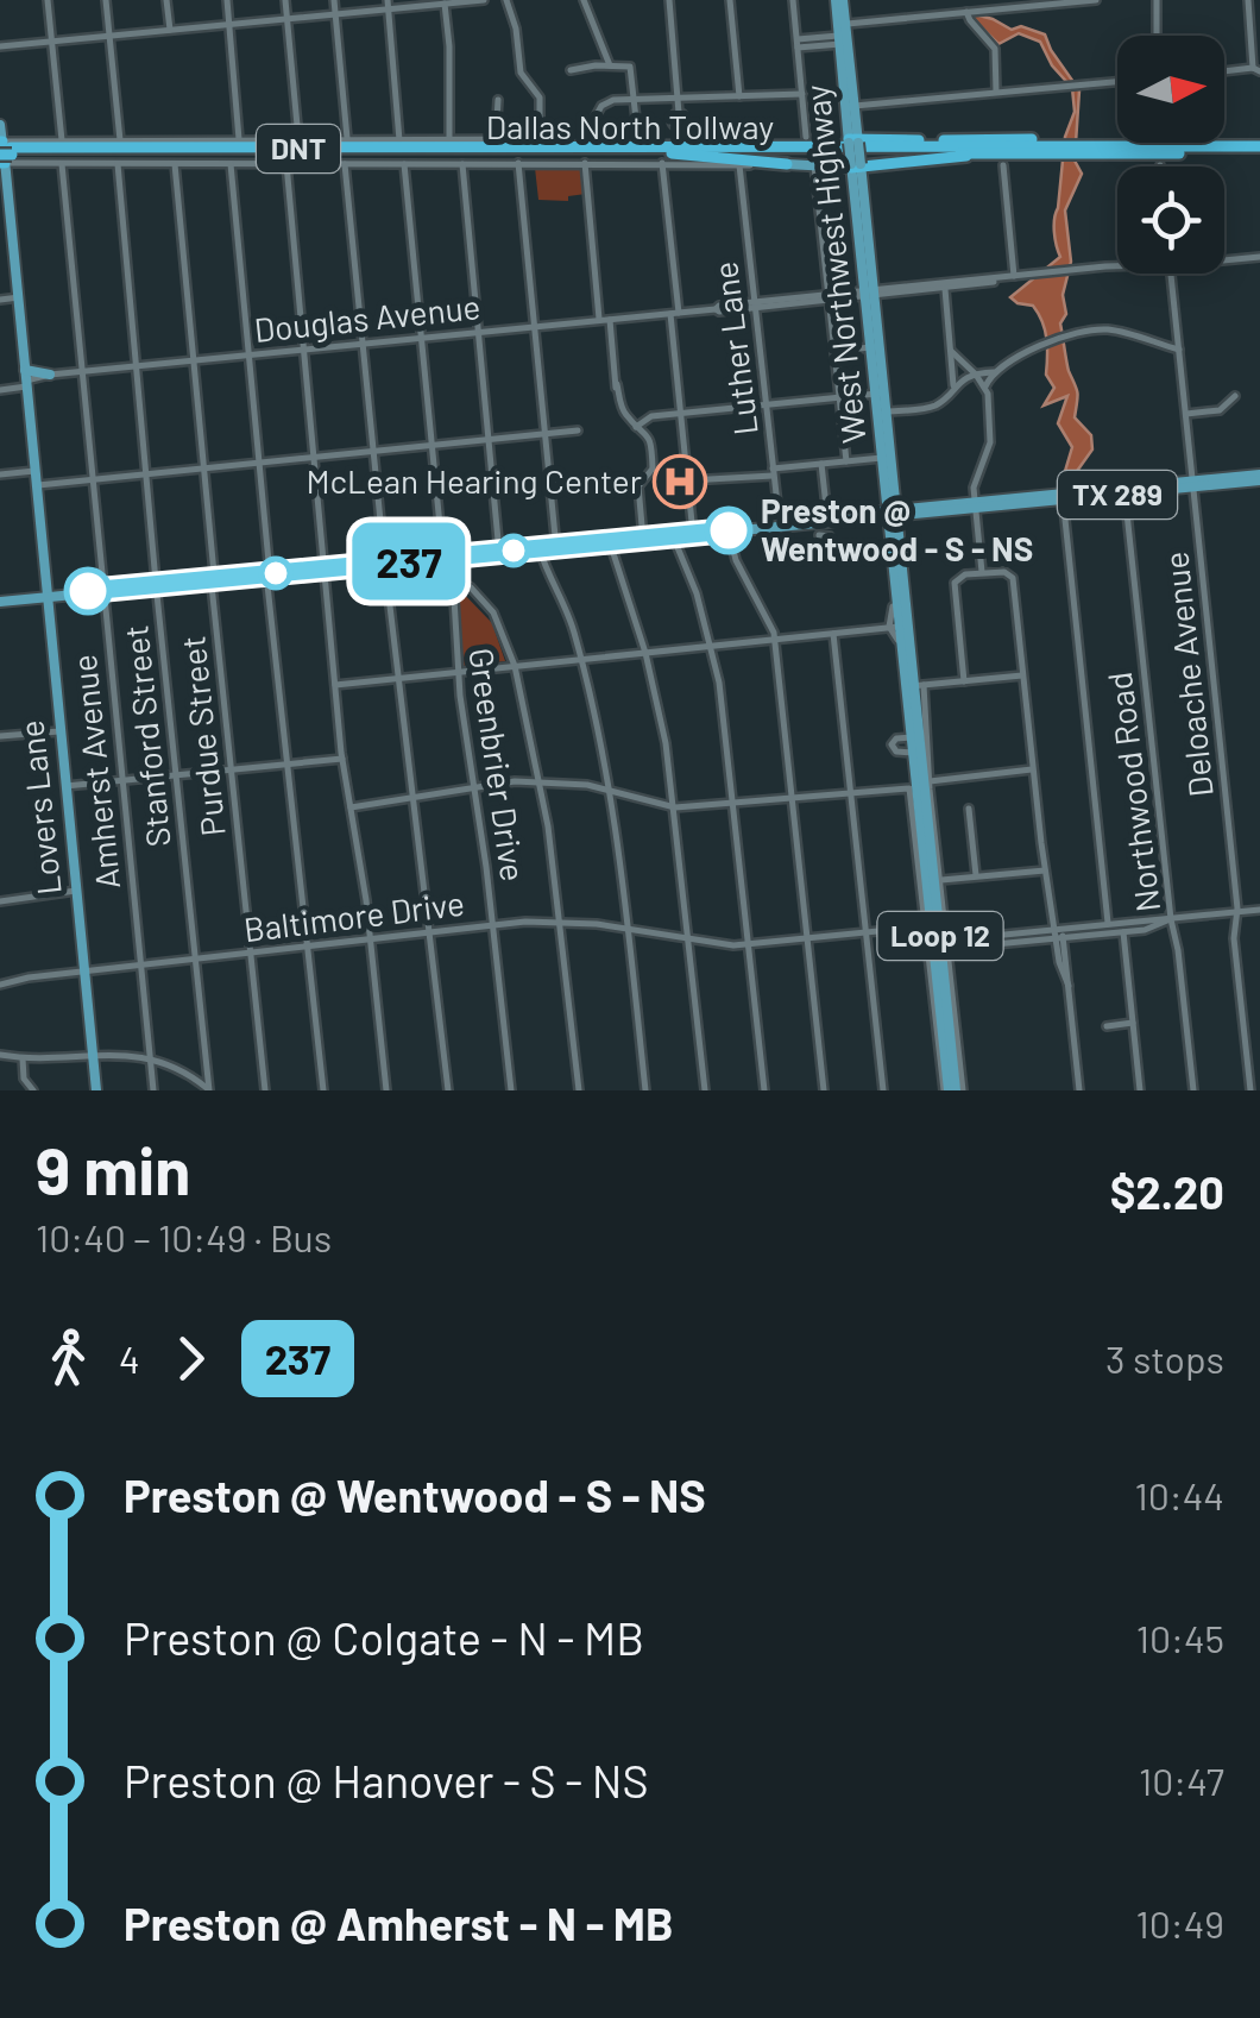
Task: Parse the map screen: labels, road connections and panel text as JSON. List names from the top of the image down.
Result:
{
  "streets": {
    "highway": ["Dallas North Tollway", "DNT"],
    "main road": [
      "West Northwest Highway",
      "TX 289",
      "Lovers Lane",
      "Loop 12"
    ],
    "street": [
      "Douglas Avenue",
      "Luther Lane",
      "Deloache Avenue",
      "Stanford Street",
      "Purdue Street",
      "Greenbrier Drive",
      "Amherst Avenue",
      "Northwood Road",
      "Baltimore Drive"
    ]
  },
  "crossings": [
    ["Dallas North Tollway", "Lovers Lane"],
    ["West Northwest Highway", "Douglas Avenue"],
    ["West Northwest Highway", "TX 289"],
    ["Douglas Avenue", "Luther Lane"],
    ["Douglas Avenue", "Stanford Street"],
    ["Douglas Avenue", "Purdue Street"],
    ["Douglas Avenue", "Greenbrier Drive"],
    ["Douglas Avenue", "Amherst Avenue"],
    ["TX 289", "Deloache Avenue"],
    ["TX 289", "Northwood Road"],
    ["Stanford Street", "Baltimore Drive"],
    ["Purdue Street", "Baltimore Drive"],
    ["Greenbrier Drive", "Baltimore Drive"],
    ["Amherst Avenue", "Baltimore Drive"],
    ["Lovers Lane", "Baltimore Drive"]
  ],
  "places": {
    "hospital": ["McLean Hearing Center"],
    "other": ["Preston @ Wentwood - S - NS"]
  },
  "lines": ["bus line 237"],
  "north": "right",
  "page": {
    "on_map": "237",
    "heading": ["9 min", "10:40 – 10:49 · Bus", "$2.20"],
    "legs": ["4", "237", "3 stops"],
    "list": [
      {
        "name": "Preston @ Wentwood - S - NS",
        "value": "10:44"
      },
      {
        "name": "Preston @ Colgate - N - MB",
        "value": "10:45"
      },
      {
        "name": "Preston @ Hanover - S - NS",
        "value": "10:47"
      },
      {
        "name": "Preston @ Amherst - N - MB",
        "value": "10:49"
      }
    ]
  }
}
